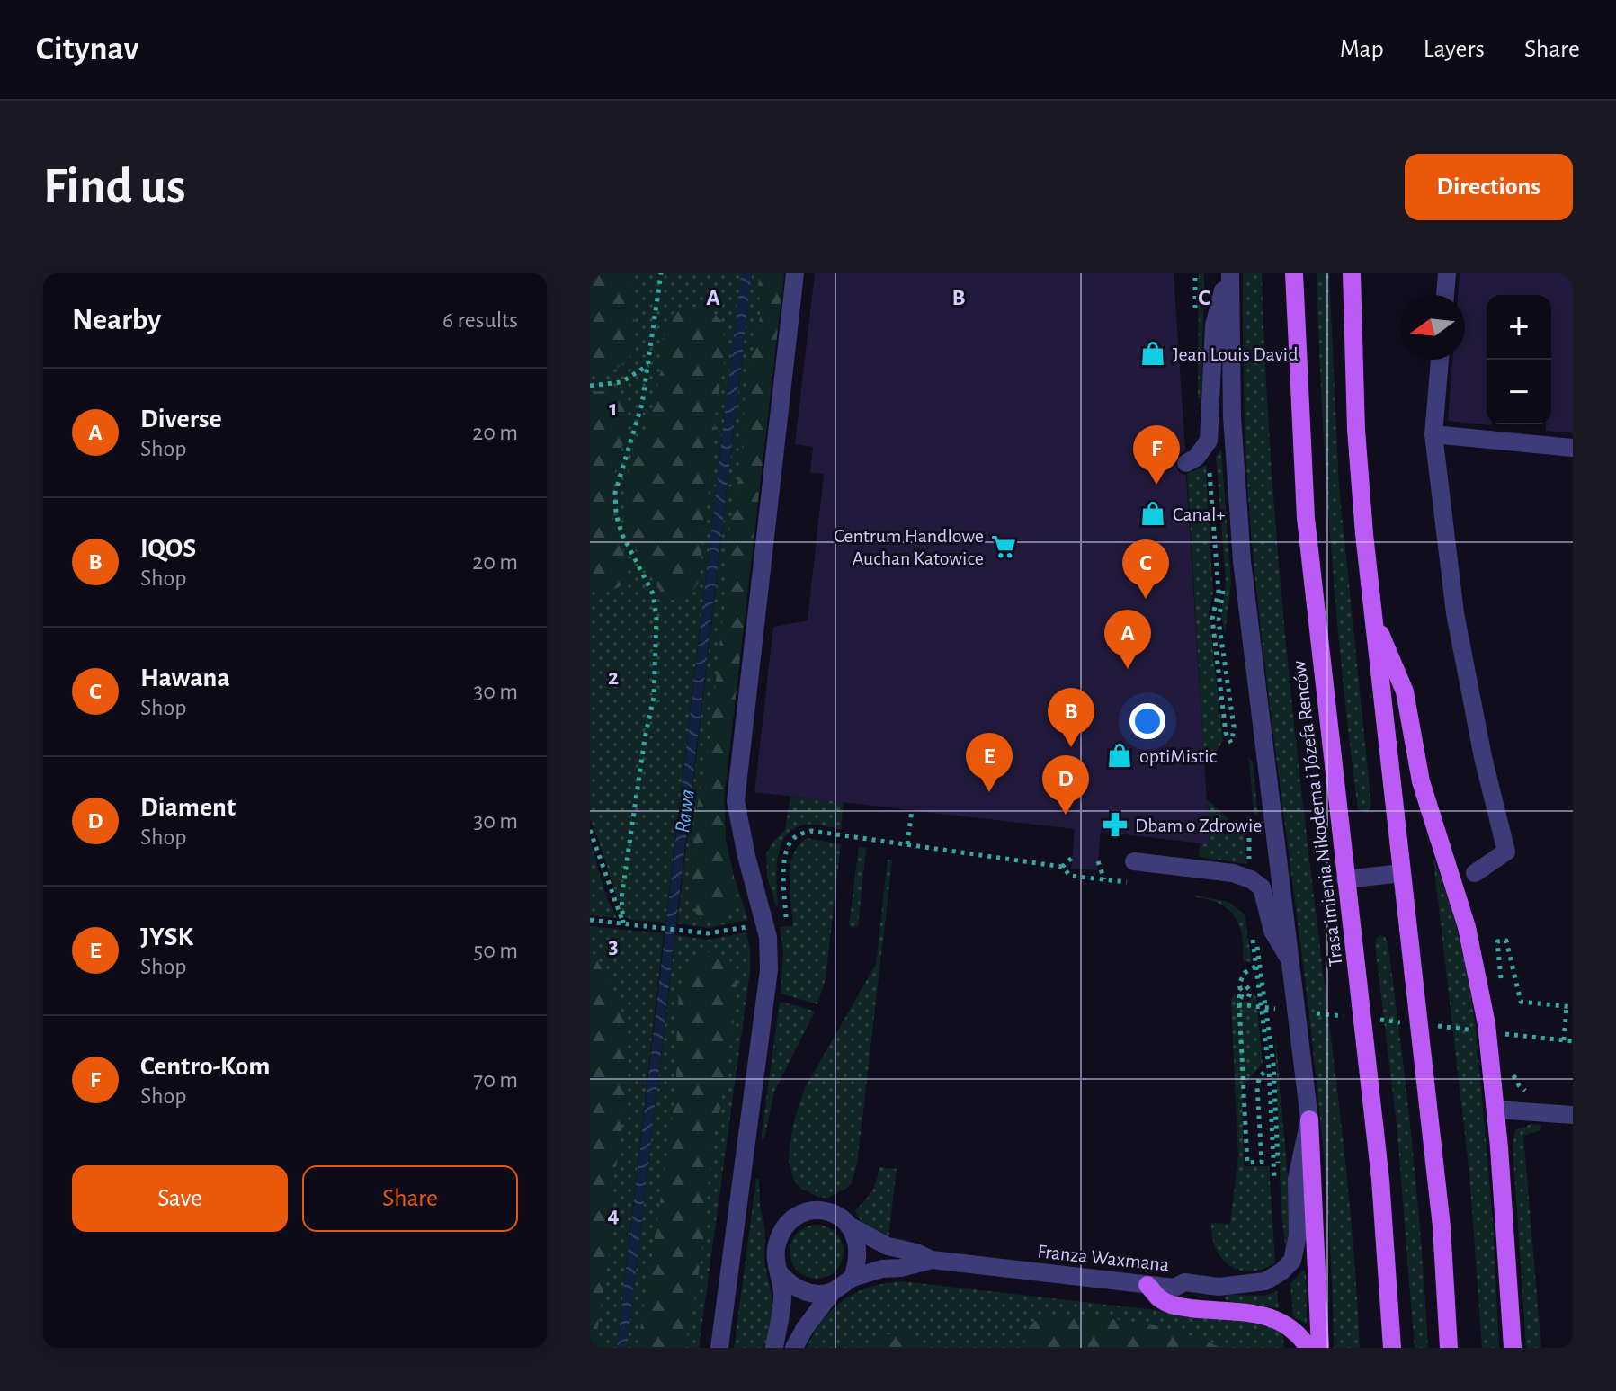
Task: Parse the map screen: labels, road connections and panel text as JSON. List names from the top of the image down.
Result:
{
  "streets": {
    "main road": ["Trasa imienia Nikodema i Józefa Renców"],
    "street": ["Franza Waxmana"]
  },
  "water": ["Rawa"],
  "places": {
    "shop": ["Jean Louis David", "Canal+", "optiMistic"],
    "supermarket": ["Centrum Handlowe Auchan Katowice"],
    "pharmacy": ["Dbam o Zdrowie"]
  },
  "north": "left",
  "page": {
    "header": "Citynav",
    "nav": ["Map", "Layers", "Share"],
    "buttons": [
      "Directions",
      ["Save", "Share"]
    ],
    "title": "Find us",
    "heading": ["Nearby", "6 results"],
    "map_buttons": ["+", "−"],
    "list": [
      {
        "mark": "A",
        "name": "Diverse",
        "note": "Shop",
        "value": "20 m"
      },
      {
        "mark": "B",
        "name": "IQOS",
        "note": "Shop",
        "value": "20 m"
      },
      {
        "mark": "C",
        "name": "Hawana",
        "note": "Shop",
        "value": "30 m"
      },
      {
        "mark": "D",
        "name": "Diament",
        "note": "Shop",
        "value": "30 m"
      },
      {
        "mark": "E",
        "name": "JYSK",
        "note": "Shop",
        "value": "50 m"
      },
      {
        "mark": "F",
        "name": "Centro-Kom",
        "note": "Shop",
        "value": "70 m"
      }
    ],
    "pins": [
      "F",
      "C",
      "A",
      "B",
      "E",
      "D"
    ]
  },
  "grid": {
    "columns": ["A", "B", "C"],
    "rows": [
      "1",
      "2",
      "3",
      "4"
    ]
  }
}
